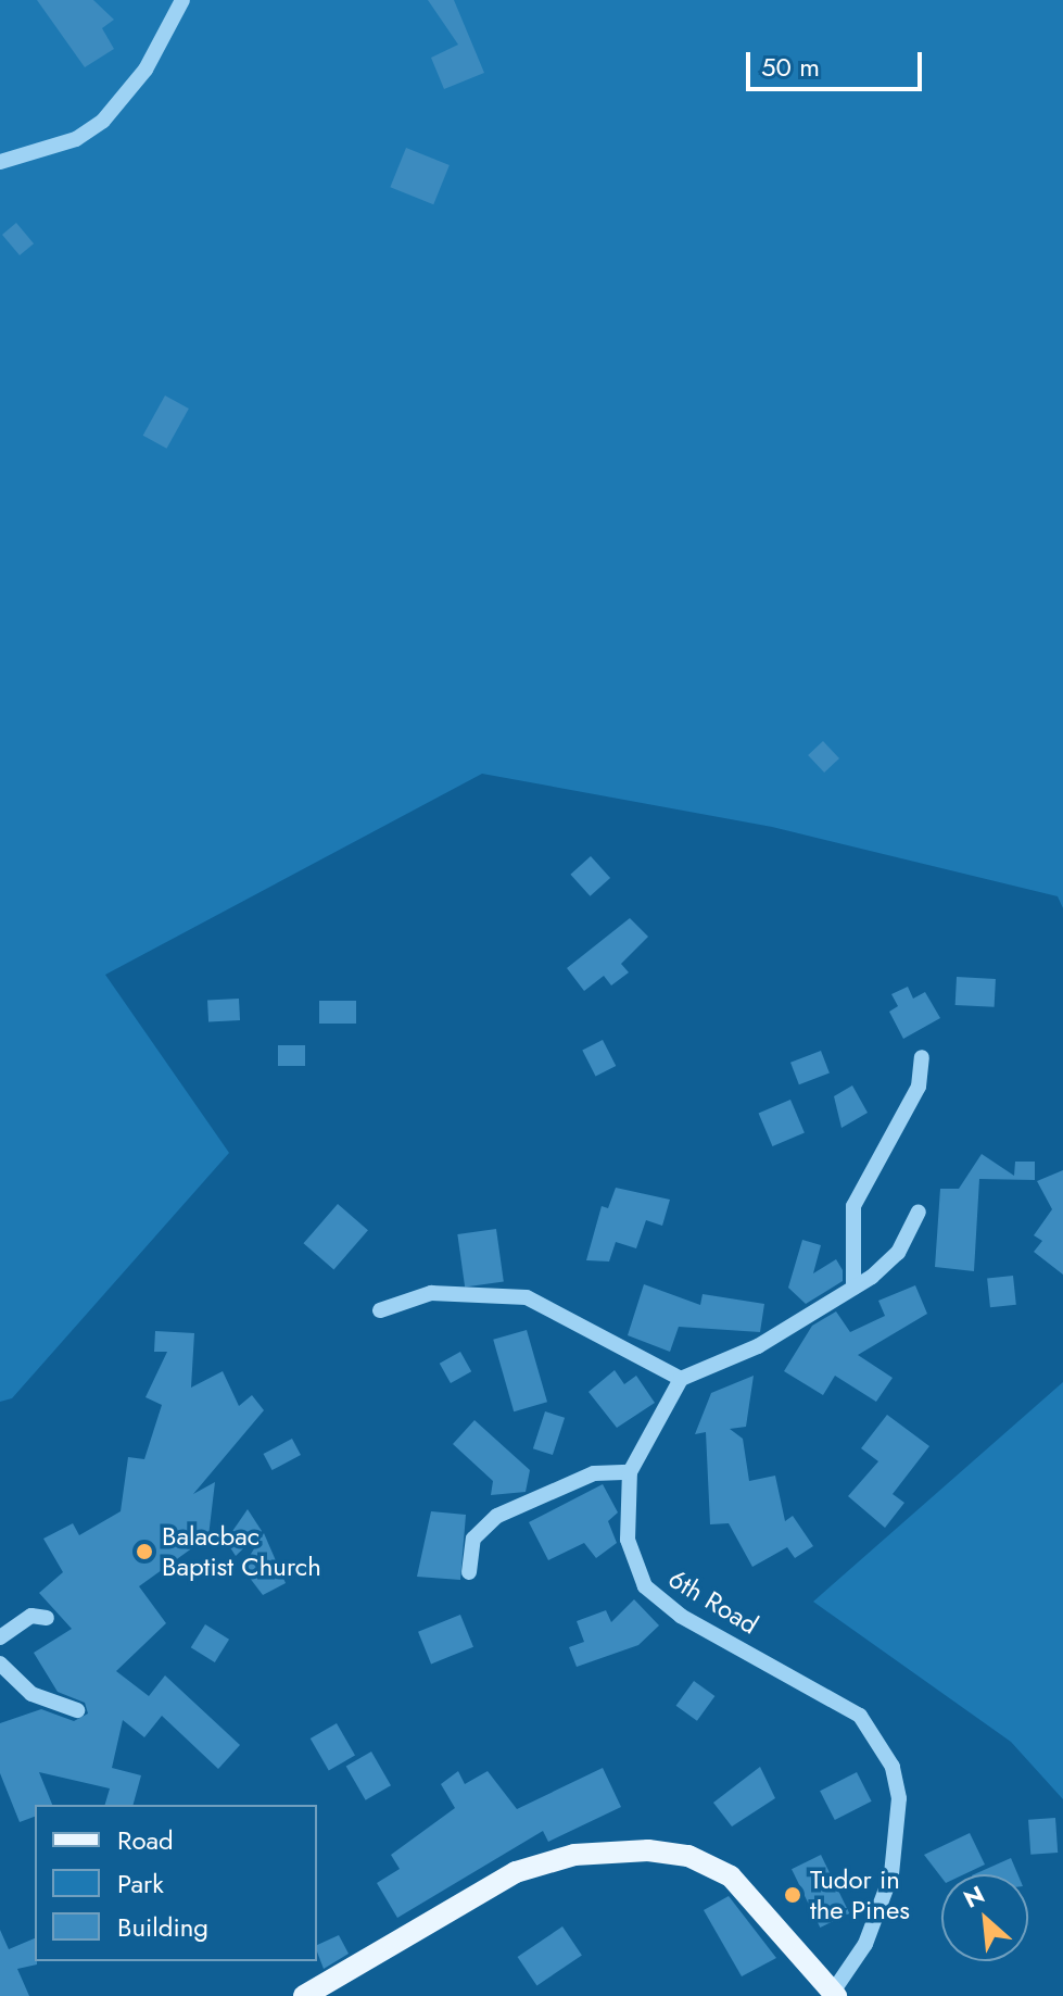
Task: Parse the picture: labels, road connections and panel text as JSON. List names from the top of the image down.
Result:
{
  "streets": {
    "street": ["6th Road"]
  },
  "places": ["Balacbac Baptist Church", "Tudor in the Pines"],
  "legend": ["Road", "Park", "Building"],
  "scale_bar": "50 m",
  "north": "top left"
}
